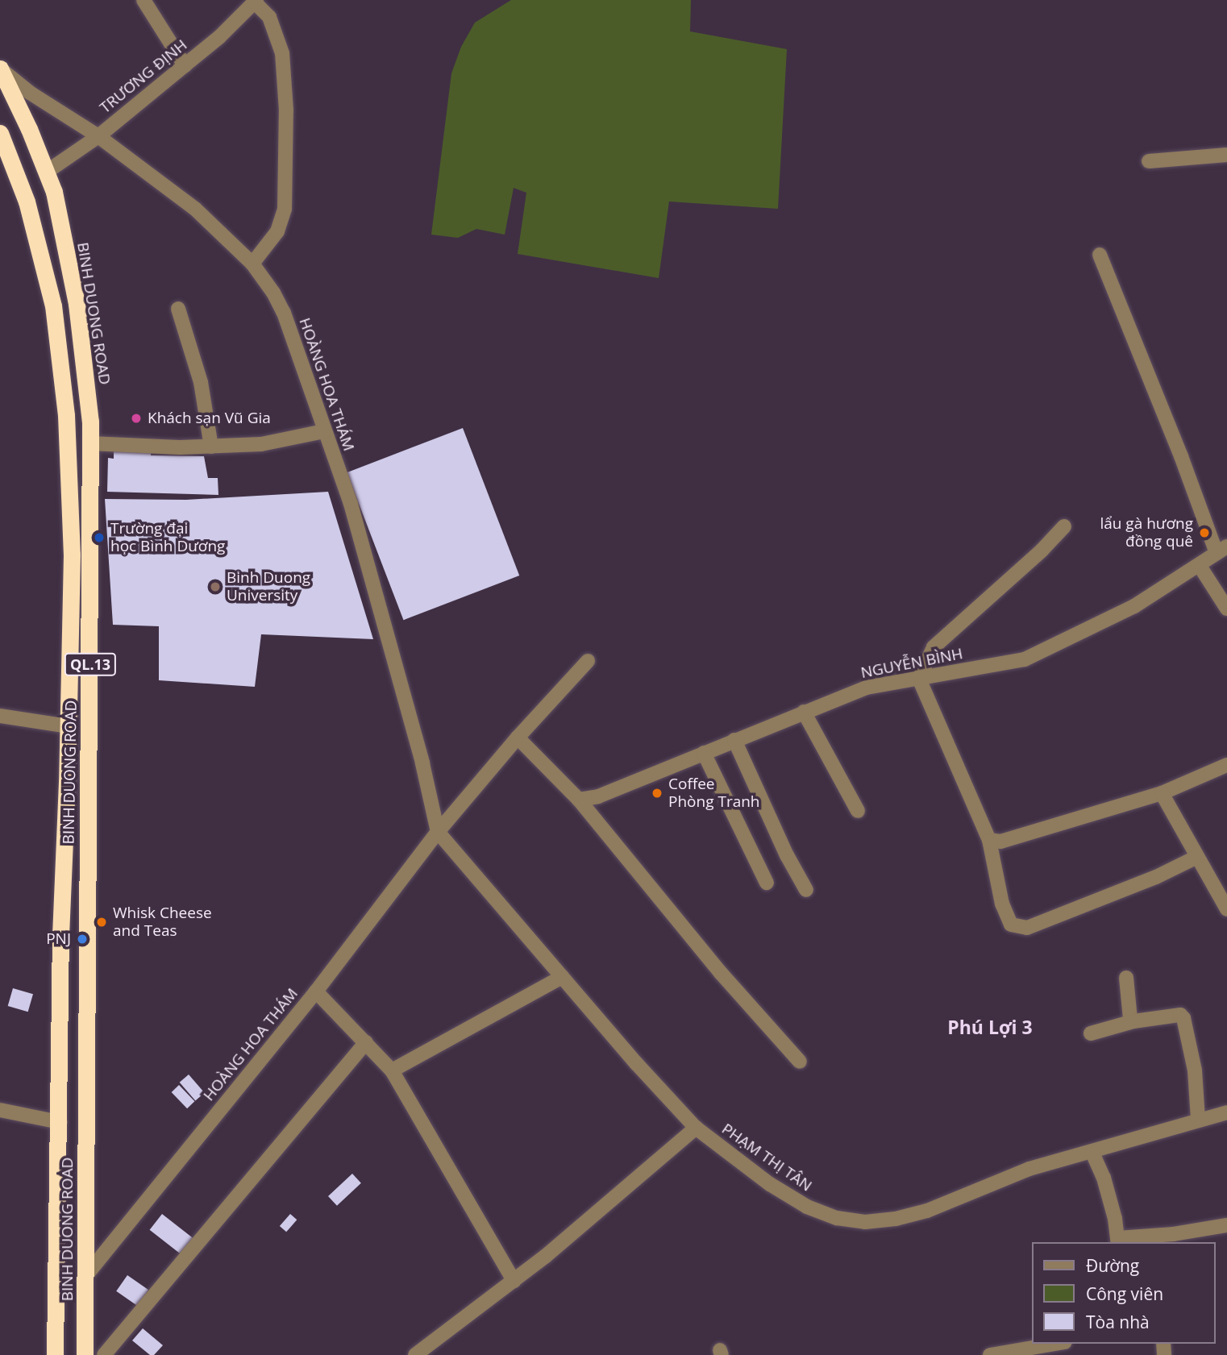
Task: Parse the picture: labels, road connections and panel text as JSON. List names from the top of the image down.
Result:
{
  "streets": {
    "highway": ["BINH DUONG ROAD", "QL.13"],
    "street": [
      "TRƯƠNG ĐỊNH",
      "HOÀNG HOA THÁM",
      "NGUYỄN BÌNH",
      "PHẠM THỊ TÂN"
    ]
  },
  "crossings": [
    ["TRƯƠNG ĐỊNH", "BINH DUONG ROAD"],
    ["TRƯƠNG ĐỊNH", "HOÀNG HOA THÁM"],
    ["BINH DUONG ROAD", "HOÀNG HOA THÁM"],
    ["BINH DUONG ROAD", "QL.13"],
    ["HOÀNG HOA THÁM", "PHẠM THỊ TÂN"]
  ],
  "districts": ["Phú Lợi 3"],
  "places": [
    "Khách sạn Vũ Gia",
    "lẩu gà hương đồng quê",
    "Trường đại học Bình Dương",
    "Binh Duong University",
    "Coffee Phòng Tranh",
    "Whisk Cheese and Teas",
    "PNJ"
  ],
  "legend": ["Đường", "Công viên", "Tòa nhà"]
}
